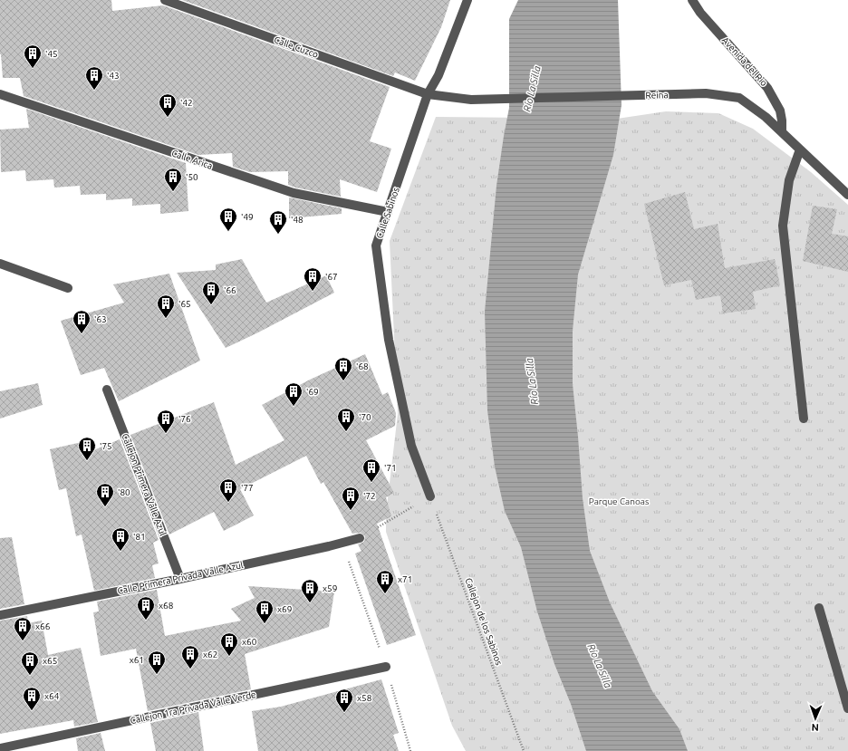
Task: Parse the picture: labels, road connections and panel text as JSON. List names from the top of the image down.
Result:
{
  "streets": {
    "street": [
      "Calle Cuzco",
      "Avenida del Rio",
      "Reina",
      "Calle Arica",
      "Calle Sabinos",
      "Callejon Primera Valle Azul",
      "Calle Primera Privada Valle Azul",
      "Callejon 1ra Privada Valle Verde"
    ],
    "path": ["Callejon de los Sabinos"]
  },
  "crossings": [
    ["Calle Cuzco", "Reina"],
    ["Calle Cuzco", "Calle Sabinos"],
    ["Avenida del Rio", "Reina"],
    ["Reina", "Calle Sabinos"],
    ["Calle Arica", "Calle Sabinos"],
    ["Calle Sabinos", "Callejon de los Sabinos"],
    ["Callejon Primera Valle Azul", "Calle Primera Privada Valle Azul"]
  ],
  "water": ["Río La Silla"],
  "parks": ["Parque Canoas"],
  "places": {
    "building": [
      "'45",
      "'43",
      "'42",
      "'50",
      "'49",
      "'48",
      "'67",
      "'66",
      "'65",
      "'63",
      "'68",
      "'69",
      "'70",
      "'76",
      "'75",
      "'71",
      "'77",
      "'80",
      "'72",
      "'81",
      "x71",
      "x59",
      "x68",
      "x69",
      "x66",
      "x60",
      "x62",
      "x61",
      "x65",
      "x64",
      "x58"
    ]
  },
  "north": "bottom"
}
